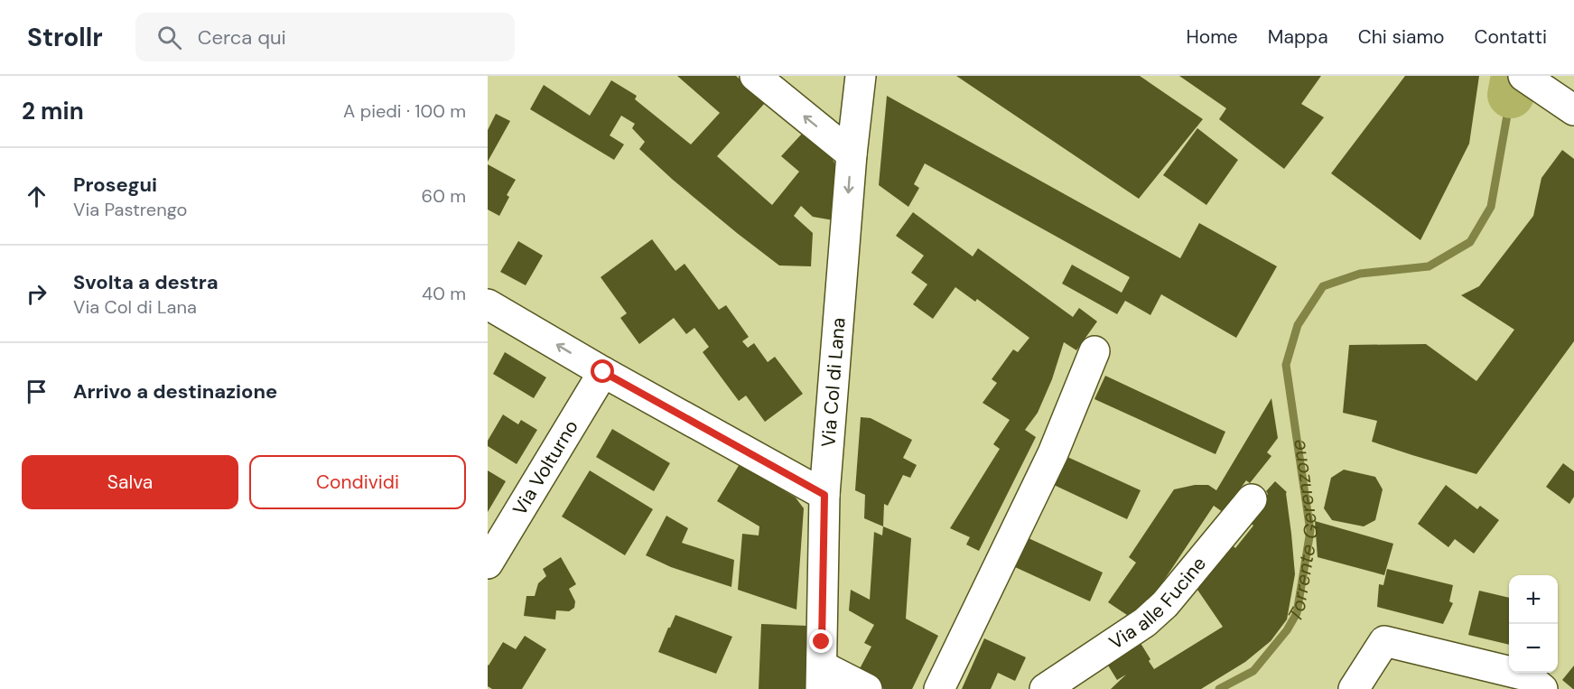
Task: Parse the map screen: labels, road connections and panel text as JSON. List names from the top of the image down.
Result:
{
  "streets": {
    "street": ["Via Col di Lana", "Via Volturno", "Via alle Fucine"]
  },
  "water": ["Torrente Gerenzone"],
  "page": {
    "header": "Strollr",
    "search": "Cerca qui",
    "nav": [
      "Home",
      "Mappa",
      "Chi siamo",
      "Contatti"
    ],
    "heading": ["2 min", "A piedi · 100 m"],
    "list": [
      ["Prosegui", "Via Pastrengo", "60 m"],
      ["Svolta a destra", "Via Col di Lana", "40 m"],
      "Arrivo a destinazione"
    ],
    "buttons": ["Salva", "Condividi"],
    "map_buttons": ["+", "−"]
  }
}
